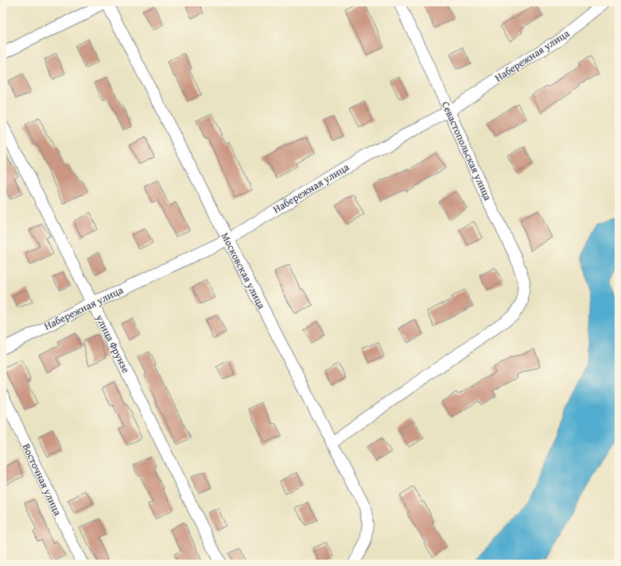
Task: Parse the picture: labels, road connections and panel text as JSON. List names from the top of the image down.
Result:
{
  "streets": {
    "street": [
      "Набережная улица",
      "Севастопольская улица",
      "Московская улица",
      "улица Фрунзе",
      "Восточная улица"
    ]
  },
  "crossings": [
    ["Набережная улица", "Севастопольская улица"],
    ["Набережная улица", "Московская улица"],
    ["Набережная улица", "улица Фрунзе"],
    ["Севастопольская улица", "Московская улица"]
  ]
}
